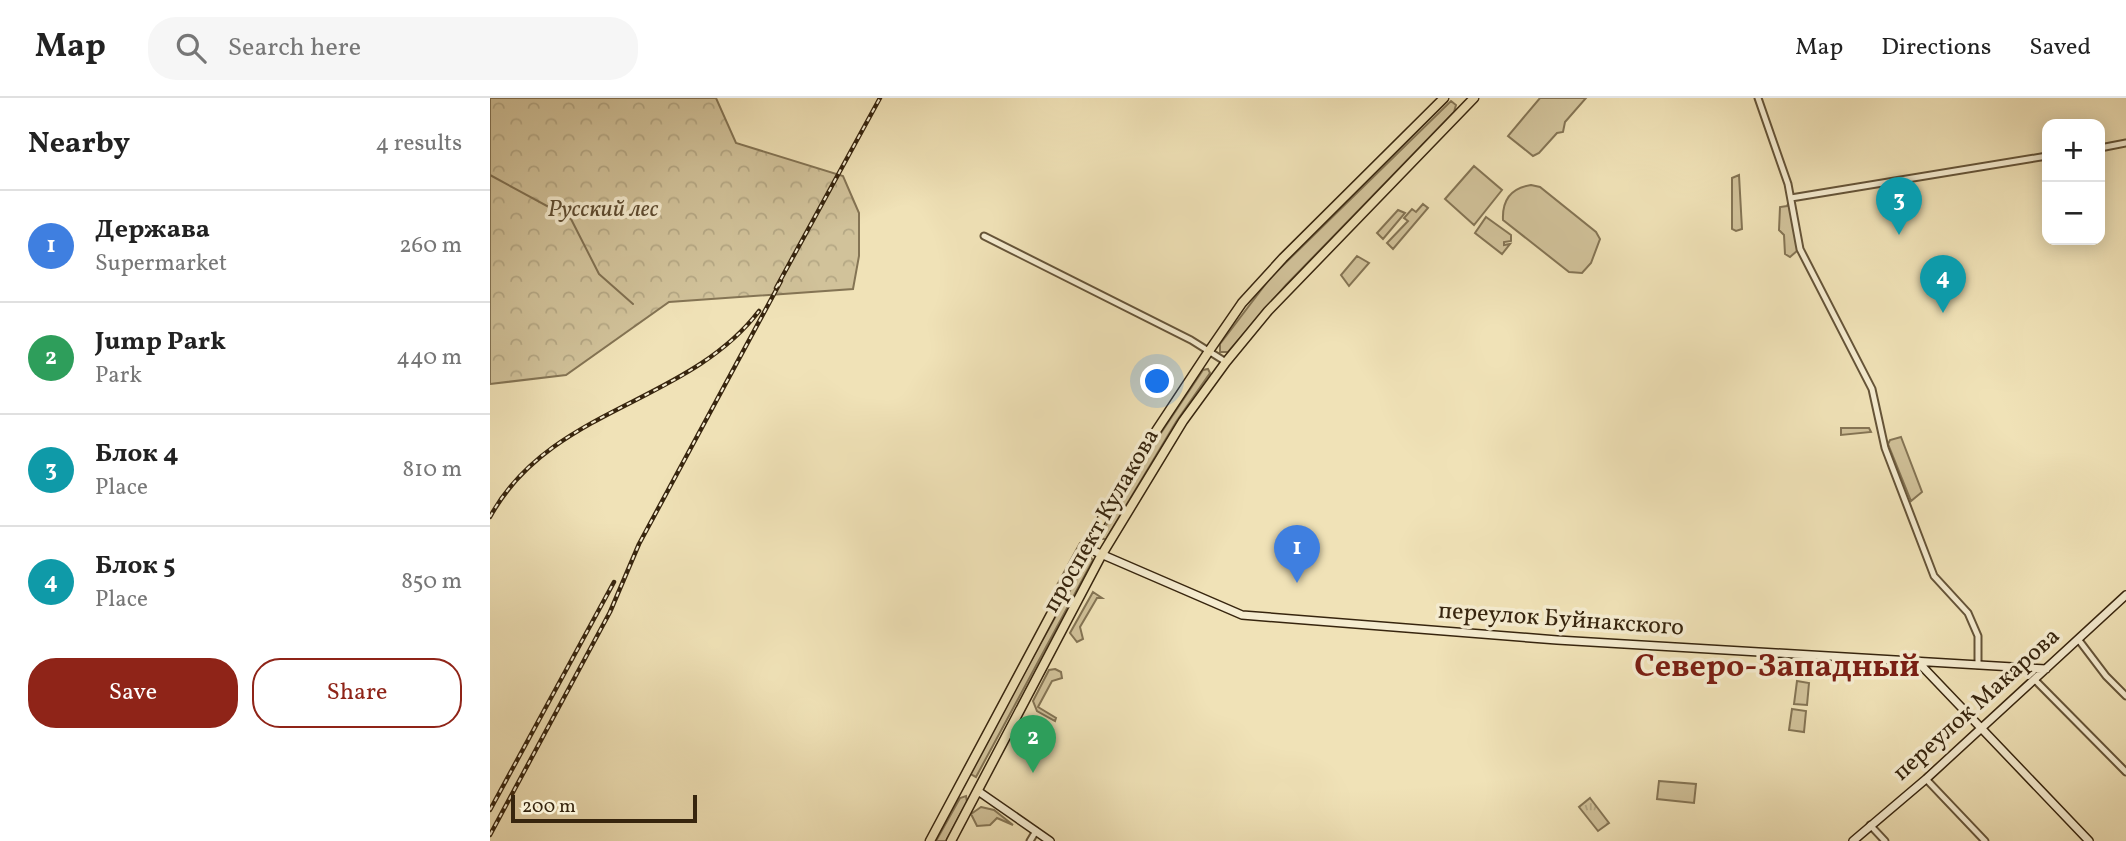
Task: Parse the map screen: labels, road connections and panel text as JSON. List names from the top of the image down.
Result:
{
  "streets": {
    "main road": ["проспект Кулакова"],
    "street": ["переулок Буйнакского", "переулок Макарова"]
  },
  "crossings": [
    ["проспект Кулакова", "переулок Буйнакского"],
    ["переулок Буйнакского", "переулок Макарова"]
  ],
  "districts": ["Северо-Западный"],
  "parks": ["Русский лес"],
  "scale_bar": "200 m",
  "page": {
    "header": "Map",
    "search": "Search here",
    "nav": ["Map", "Directions", "Saved"],
    "heading": ["Nearby", "4 results"],
    "map_buttons": ["+", "−"],
    "pins": [
      "3",
      "4",
      "1",
      "2"
    ],
    "list": [
      {
        "mark": "1",
        "name": "Держава",
        "note": "Supermarket",
        "value": "260 m"
      },
      {
        "mark": "2",
        "name": "Jump Park",
        "note": "Park",
        "value": "440 m"
      },
      {
        "mark": "3",
        "name": "Блок 4",
        "note": "Place",
        "value": "810 m"
      },
      {
        "mark": "4",
        "name": "Блок 5",
        "note": "Place",
        "value": "850 m"
      }
    ],
    "buttons": ["Save", "Share"],
    "scale": "200 m"
  }
}
